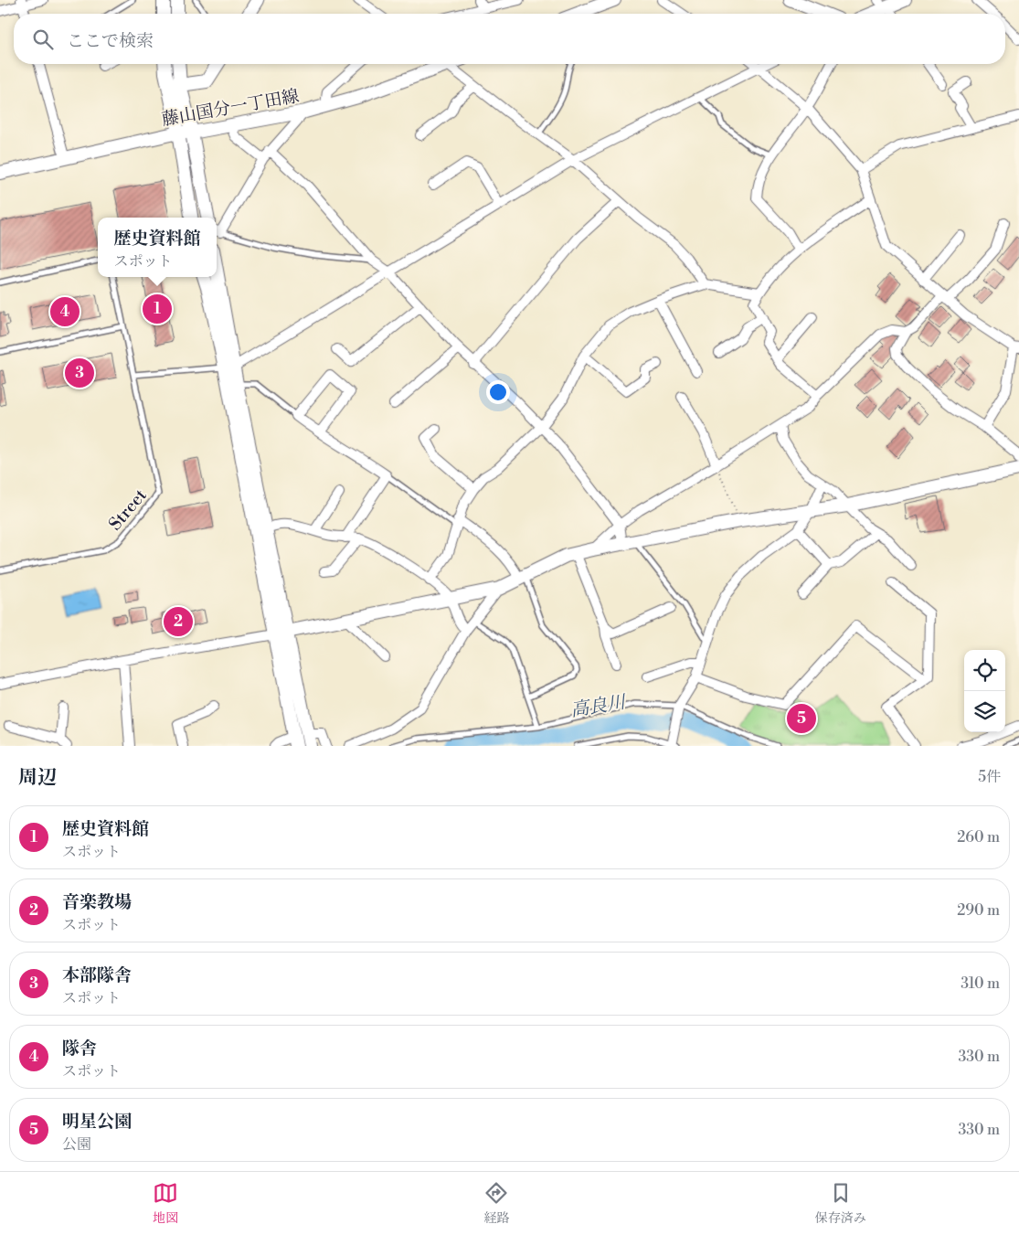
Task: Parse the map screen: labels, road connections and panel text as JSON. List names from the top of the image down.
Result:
{
  "streets": {
    "street": ["藤山国分一丁田線"],
    "lane": ["Street"]
  },
  "water": ["高良川"],
  "page": {
    "search": "ここで検索",
    "popup": ["歴史資料館", "スポット"],
    "pins": [
      "1",
      "4",
      "3",
      "2",
      "5"
    ],
    "heading": ["周辺", "5件"],
    "list": [
      {
        "mark": "1",
        "name": "歴史資料館",
        "note": "スポット",
        "value": "260 m"
      },
      {
        "mark": "2",
        "name": "音楽教場",
        "note": "スポット",
        "value": "290 m"
      },
      {
        "mark": "3",
        "name": "本部隊舎",
        "note": "スポット",
        "value": "310 m"
      },
      {
        "mark": "4",
        "name": "隊舎",
        "note": "スポット",
        "value": "330 m"
      },
      {
        "mark": "5",
        "name": "明星公園",
        "note": "公園",
        "value": "330 m"
      }
    ],
    "nav": ["地図", "経路", "保存済み"]
  }
}
